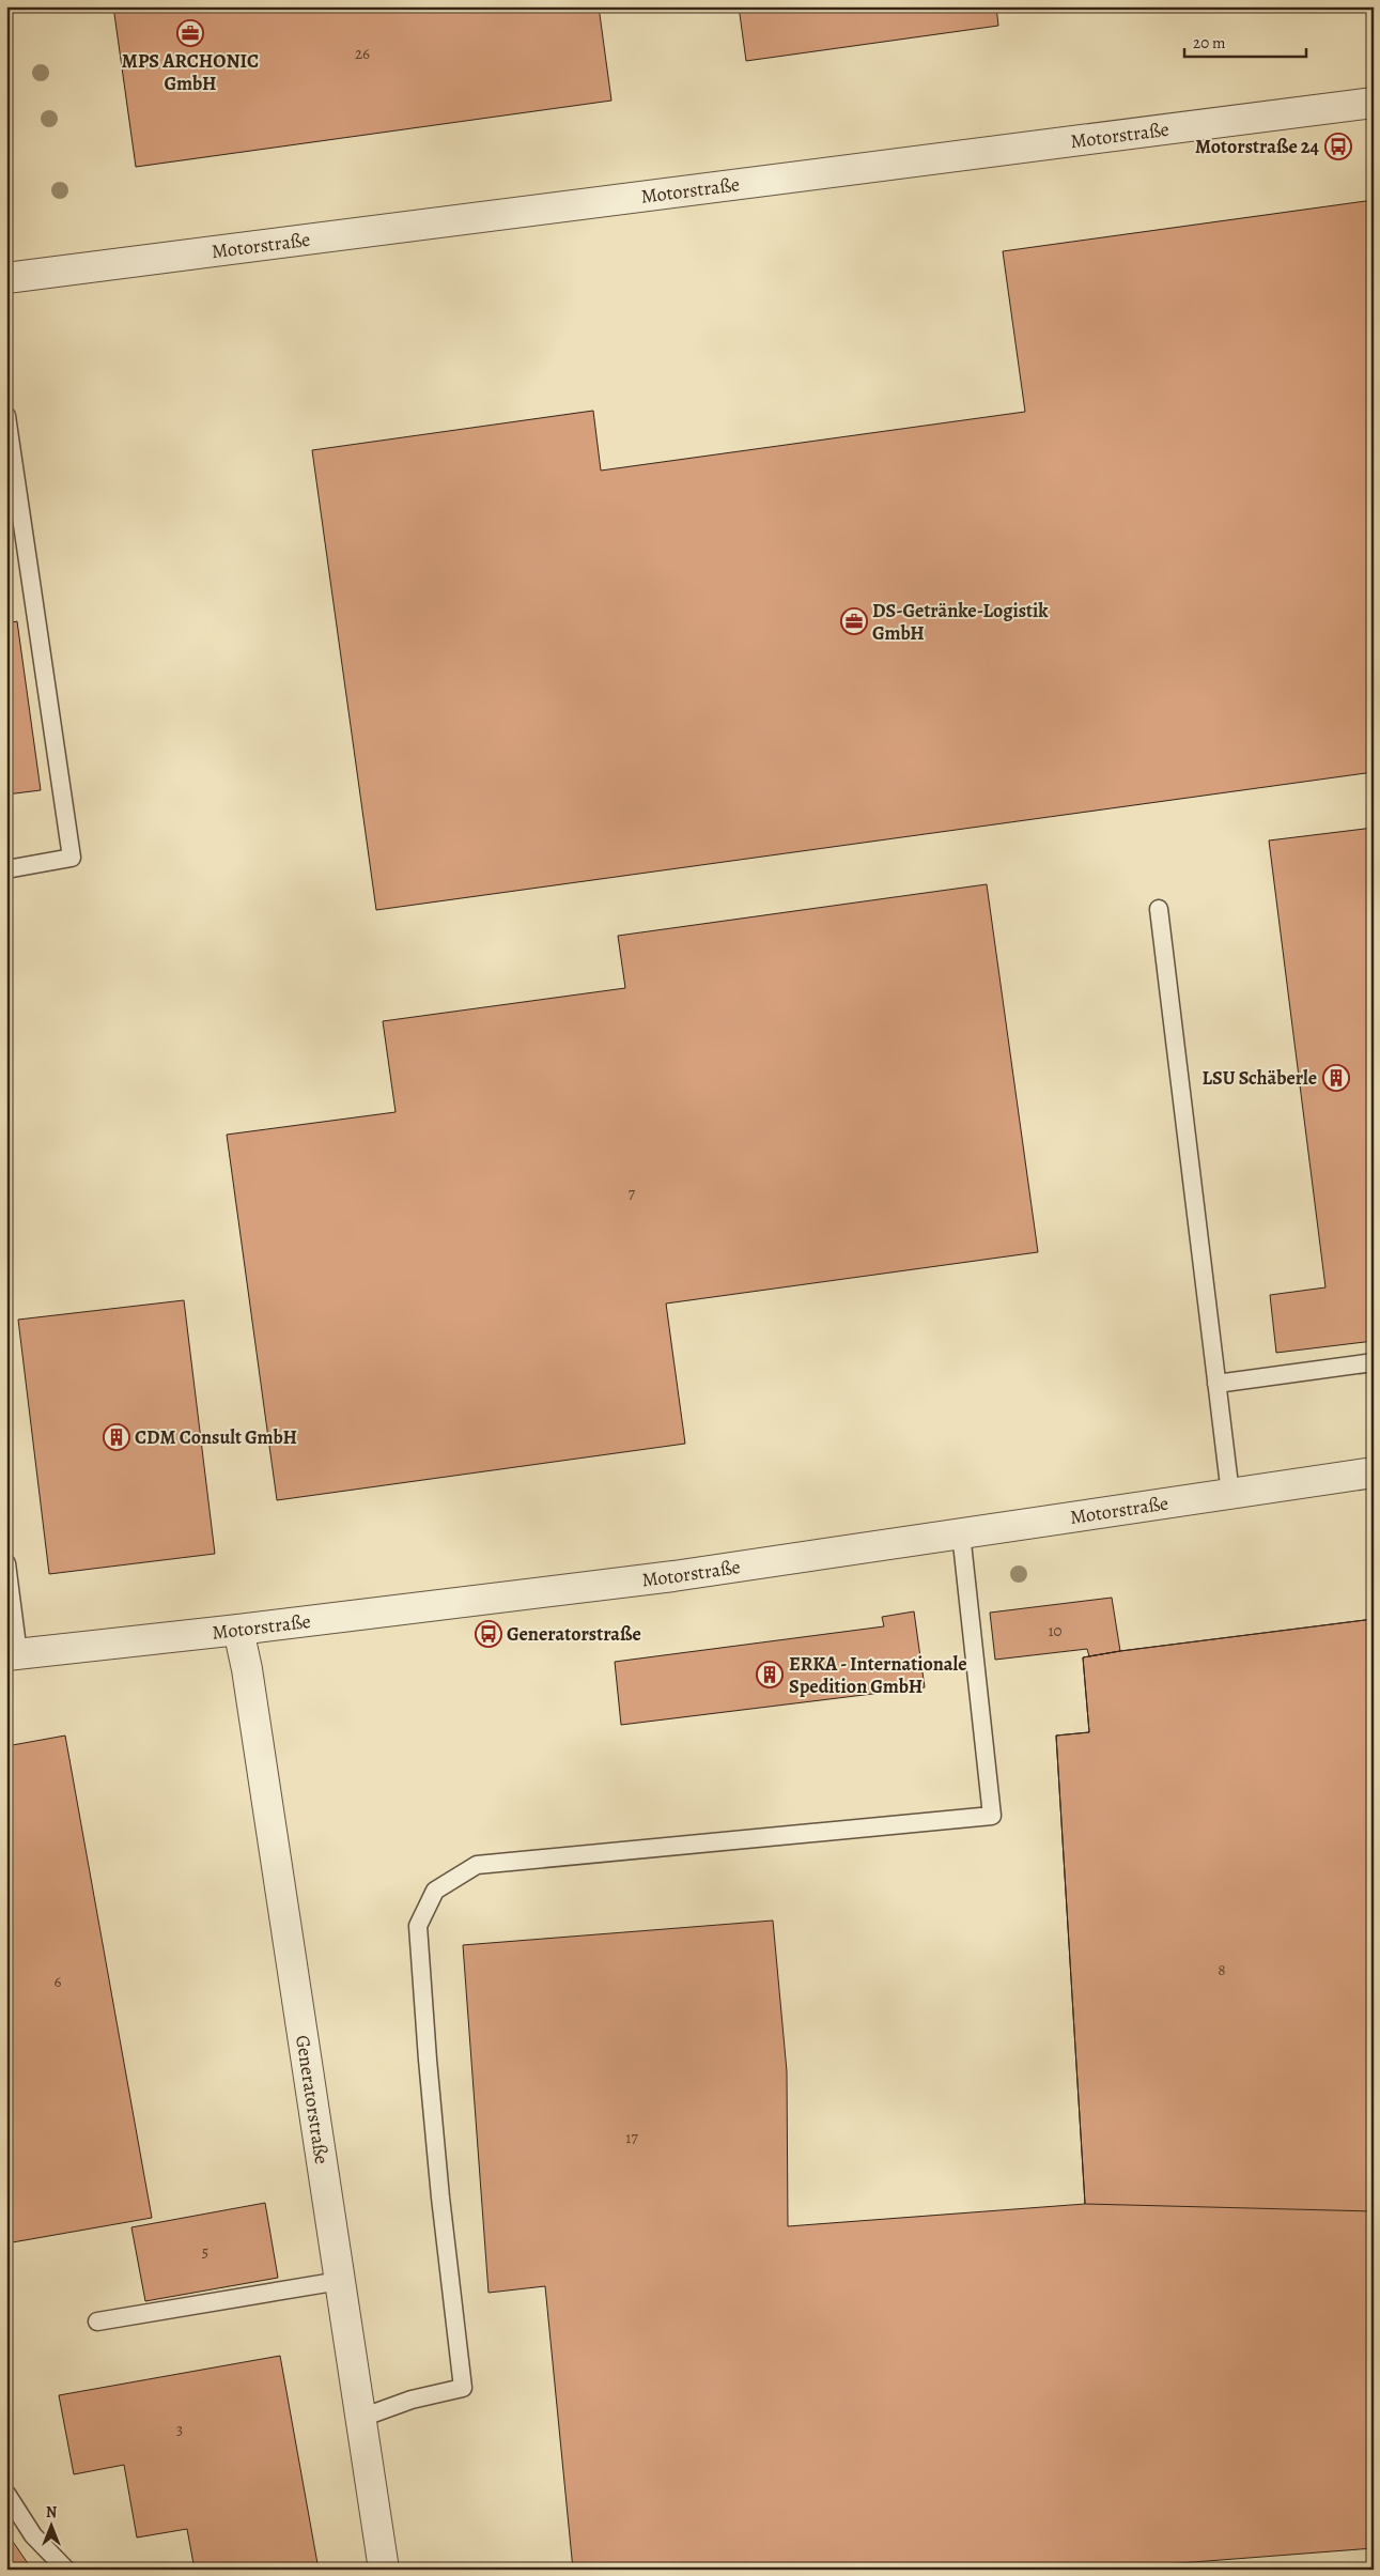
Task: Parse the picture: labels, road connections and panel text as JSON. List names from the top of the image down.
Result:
{
  "streets": {
    "street": ["Motorstraße", "Generatorstraße"]
  },
  "crossings": [
    ["Motorstraße", "Generatorstraße"]
  ],
  "places": {
    "office": ["MPS ARCHONIC GmbH", "DS-Getränke-Logistik GmbH"],
    "bus stop": ["Motorstraße 24", "Generatorstraße"],
    "building": ["LSU Schäberle", "CDM Consult GmbH", "ERKA - Internationale Spedition GmbH"]
  },
  "house_numbers": [
    "26",
    "7",
    "10",
    "8",
    "6",
    "17",
    "5",
    "3"
  ],
  "scale_bar": "20 m",
  "north": "top"
}
